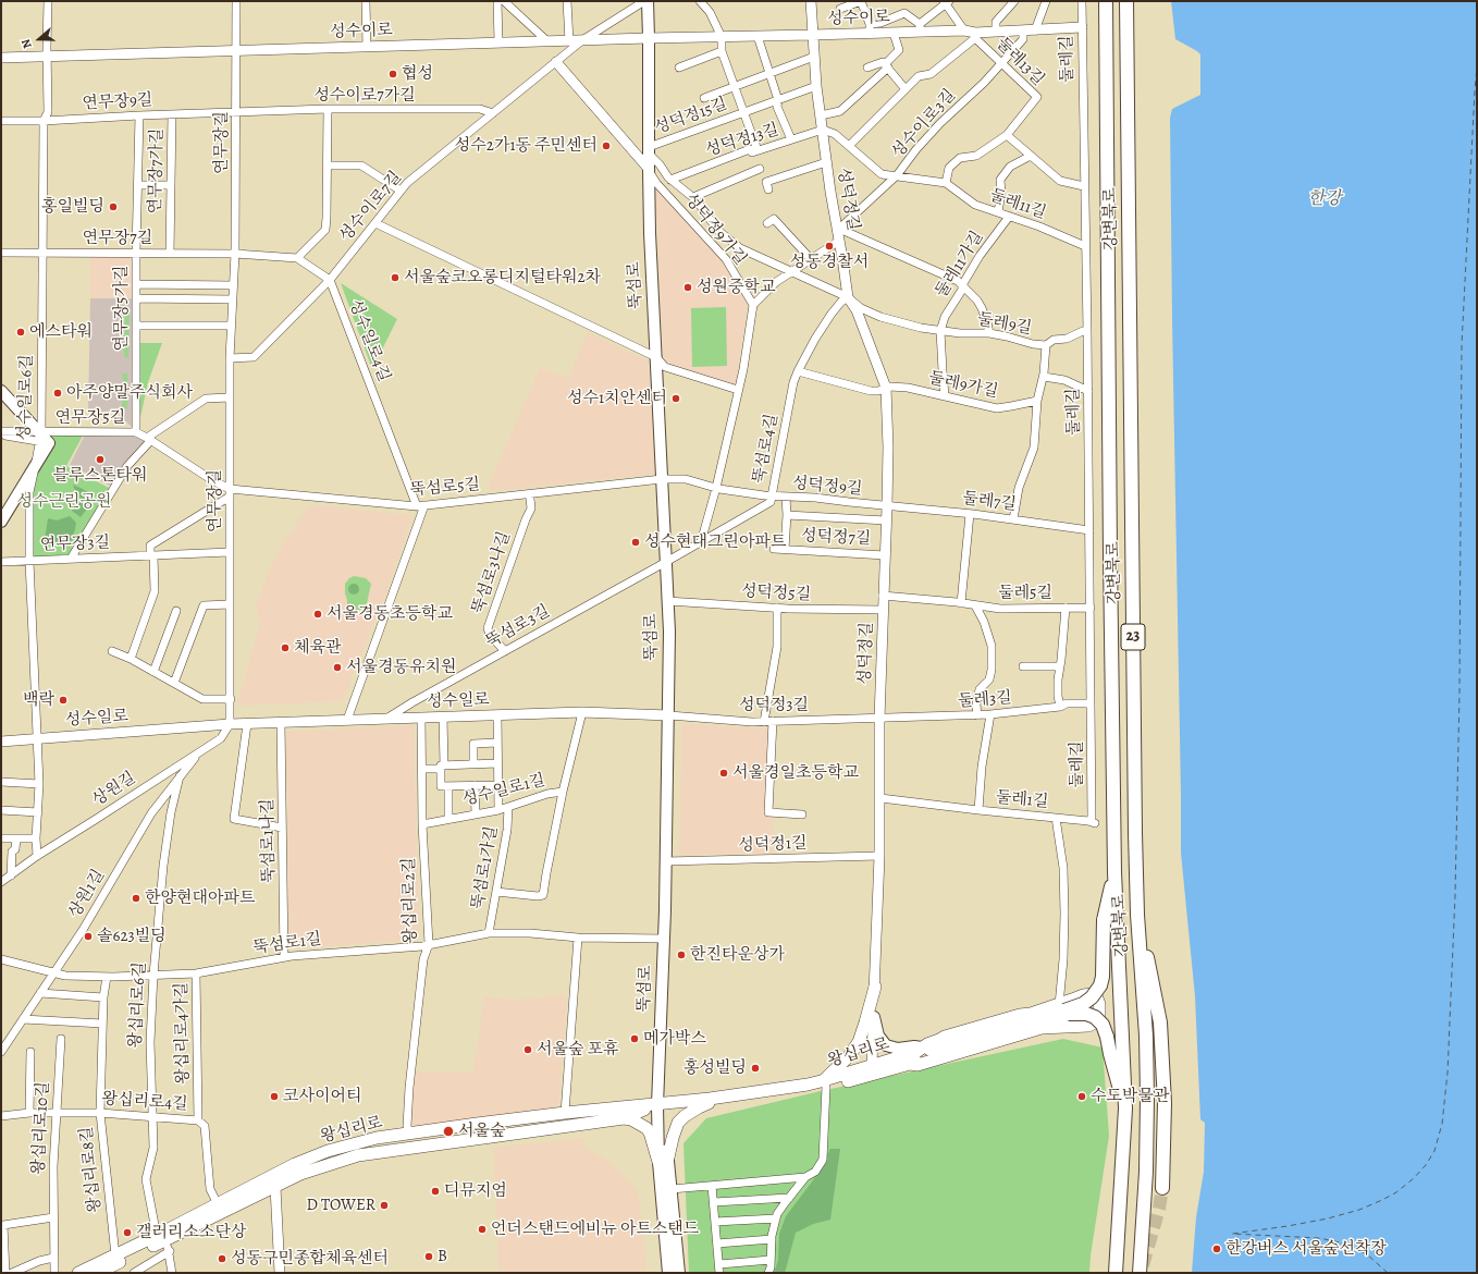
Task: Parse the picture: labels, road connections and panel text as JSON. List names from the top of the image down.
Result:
{
  "streets": {
    "highway": ["강변북로", "23"],
    "main road": ["뚝섬로", "왕십리로"],
    "street": [
      "성수이로",
      "둘레길",
      "둘레13길",
      "성수이로7가길",
      "연무장9길",
      "성덕정15길",
      "성수이로3길",
      "성덕정13길",
      "연무장길",
      "연무장7가길",
      "성덕정길",
      "둘레11길",
      "성수이로7길",
      "성덕정9가길",
      "연무장7길",
      "둘레11가길",
      "연무장5가길",
      "둘레9길",
      "성수일로4길",
      "둘레9가길",
      "성수일로6길",
      "연무장5길",
      "뚝섬로4길",
      "성덕정9길",
      "뚝섬로5길",
      "둘레7길",
      "성덕정7길",
      "연무장3길",
      "뚝섬로3나길",
      "성덕정5길",
      "둘레5길",
      "뚝섬로3길",
      "둘레3길",
      "성수일로",
      "성덕정3길",
      "상원길",
      "성수일로1길",
      "둘레1길",
      "뚝섬로1나길",
      "성덕정1길",
      "뚝섬로1가길",
      "상원1길",
      "왕십리로2길",
      "뚝섬로1길",
      "왕십리로6길",
      "왕십리로4가길",
      "왕십리로4길",
      "왕십리로10길",
      "왕십리로8길"
    ]
  },
  "crossings": [
    ["성수이로", "둘레길"],
    ["성수이로", "둘레13길"],
    ["성수이로", "성수이로3길"],
    ["성수이로", "연무장길"],
    ["성수이로", "성덕정길"],
    ["성수이로", "성수이로7길"],
    ["성수이로", "뚝섬로"],
    ["성수이로", "성수일로6길"],
    ["둘레길", "둘레11길"],
    ["둘레길", "둘레11가길"],
    ["둘레길", "둘레9길"],
    ["둘레길", "둘레7길"],
    ["둘레길", "둘레5길"],
    ["둘레길", "둘레3길"],
    ["둘레길", "둘레1길"],
    ["둘레13길", "성수이로3길"],
    ["성수이로7가길", "연무장9길"],
    ["성수이로7가길", "연무장길"],
    ["성수이로7가길", "성수이로7길"],
    ["연무장9길", "연무장길"],
    ["연무장9길", "연무장7가길"],
    ["연무장9길", "연무장5가길"],
    ["연무장9길", "성수일로6길"],
    ["성덕정15길", "성덕정13길"],
    ["성덕정15길", "성덕정길"],
    ["성덕정15길", "뚝섬로"],
    ["성덕정15길", "둘레9길"],
    ["성수이로3길", "성덕정길"],
    ["성수이로3길", "둘레11길"],
    ["성덕정13길", "성덕정길"],
    ["성덕정13길", "둘레11길"],
    ["성덕정13길", "둘레9길"],
    ["연무장길", "성수이로7길"],
    ["연무장길", "연무장7길"],
    ["연무장길", "연무장5길"],
    ["연무장길", "뚝섬로5길"],
    ["연무장길", "연무장3길"],
    ["연무장길", "성수일로"],
    ["연무장길", "상원길"],
    ["연무장7가길", "연무장7길"],
    ["성덕정길", "둘레11길"],
    ["성덕정길", "성덕정9가길"],
    ["성덕정길", "둘레9길"],
    ["성덕정길", "둘레9가길"],
    ["성덕정길", "뚝섬로4길"],
    ["성덕정길", "성덕정9길"],
    ["성덕정길", "둘레7길"],
    ["성덕정길", "성덕정7길"],
    ["성덕정길", "성덕정5길"],
    ["성덕정길", "둘레5길"],
    ["성덕정길", "둘레3길"],
    ["성덕정길", "성덕정3길"],
    ["성덕정길", "둘레1길"],
    ["성덕정길", "성덕정1길"],
    ["성덕정길", "왕십리로"],
    ["둘레11길", "둘레11가길"],
    ["둘레11길", "둘레9길"],
    ["성수이로7길", "뚝섬로"],
    ["성수이로7길", "성수일로4길"],
    ["성덕정9가길", "뚝섬로"],
    ["연무장7길", "연무장5가길"],
    ["연무장7길", "성수일로6길"],
    ["둘레11가길", "둘레9길"],
    ["뚝섬로", "둘레9길"],
    ["뚝섬로", "뚝섬로4길"],
    ["뚝섬로", "성덕정9길"],
    ["뚝섬로", "뚝섬로5길"],
    ["뚝섬로", "성덕정5길"],
    ["뚝섬로", "뚝섬로3길"],
    ["뚝섬로", "성수일로"],
    ["뚝섬로", "성덕정3길"],
    ["뚝섬로", "성덕정1길"],
    ["뚝섬로", "뚝섬로1길"],
    ["뚝섬로", "왕십리로"],
    ["연무장5가길", "연무장5길"],
    ["둘레9길", "뚝섬로4길"],
    ["성수일로4길", "뚝섬로5길"],
    ["둘레9가길", "뚝섬로4길"],
    ["성수일로6길", "연무장5길"],
    ["성수일로6길", "연무장3길"],
    ["성수일로6길", "성수일로"],
    ["성수일로6길", "상원길"],
    ["연무장5길", "뚝섬로5길"],
    ["뚝섬로4길", "성덕정9길"],
    ["뚝섬로4길", "뚝섬로3길"],
    ["성덕정9길", "뚝섬로5길"],
    ["성덕정9길", "둘레7길"],
    ["성덕정9길", "성덕정7길"],
    ["뚝섬로3나길", "뚝섬로3길"],
    ["뚝섬로3길", "성수일로"],
    ["둘레3길", "성덕정3길"],
    ["둘레3길", "둘레1길"],
    ["성수일로", "성덕정3길"],
    ["성수일로", "상원길"],
    ["성수일로", "성수일로1길"],
    ["성수일로", "뚝섬로1나길"],
    ["성수일로", "왕십리로2길"],
    ["상원길", "상원1길"],
    ["성수일로1길", "뚝섬로1가길"],
    ["성수일로1길", "왕십리로2길"],
    ["뚝섬로1나길", "뚝섬로1길"],
    ["뚝섬로1가길", "뚝섬로1길"],
    ["상원1길", "뚝섬로1길"],
    ["상원1길", "왕십리로6길"],
    ["왕십리로2길", "뚝섬로1길"],
    ["왕십리로2길", "왕십리로"],
    ["뚝섬로1길", "왕십리로6길"],
    ["뚝섬로1길", "왕십리로4가길"],
    ["뚝섬로1길", "왕십리로8길"],
    ["왕십리로6길", "왕십리로"],
    ["왕십리로6길", "왕십리로4길"],
    ["왕십리로4가길", "왕십리로4길"],
    ["왕십리로", "왕십리로4길"],
    ["왕십리로", "왕십리로8길"],
    ["왕십리로4길", "왕십리로10길"],
    ["왕십리로4길", "왕십리로8길"]
  ],
  "water": ["한강"],
  "parks": ["성수근린공원"],
  "places": [
    "협성",
    "성수2가1동 주민센터",
    "홍일빌딩",
    "성동경찰서",
    "서울숲코오롱디지털타워2차",
    "성원중학교",
    "에스타워",
    "아주양말주식회사",
    "성수1치안센터",
    "블루스톤타워",
    "성수현대그린아파트",
    "서울경동초등학교",
    "체육관",
    "서울경동유치원",
    "백락",
    "서울경일초등학교",
    "한양현대아파트",
    "솔623빌딩",
    "한진타운상가",
    "메가박스",
    "서울숲 포휴",
    "홍성빌딩",
    "코사이어티",
    "수도박물관",
    "서울숲",
    "디뮤지엄",
    "D TOWER",
    "언더스탠드에비뉴 아트스탠드",
    "갤러리소소단상",
    "한강버스 서울숲선착장",
    "B",
    "성동구민종합체육센터"
  ],
  "north": "left"
}
